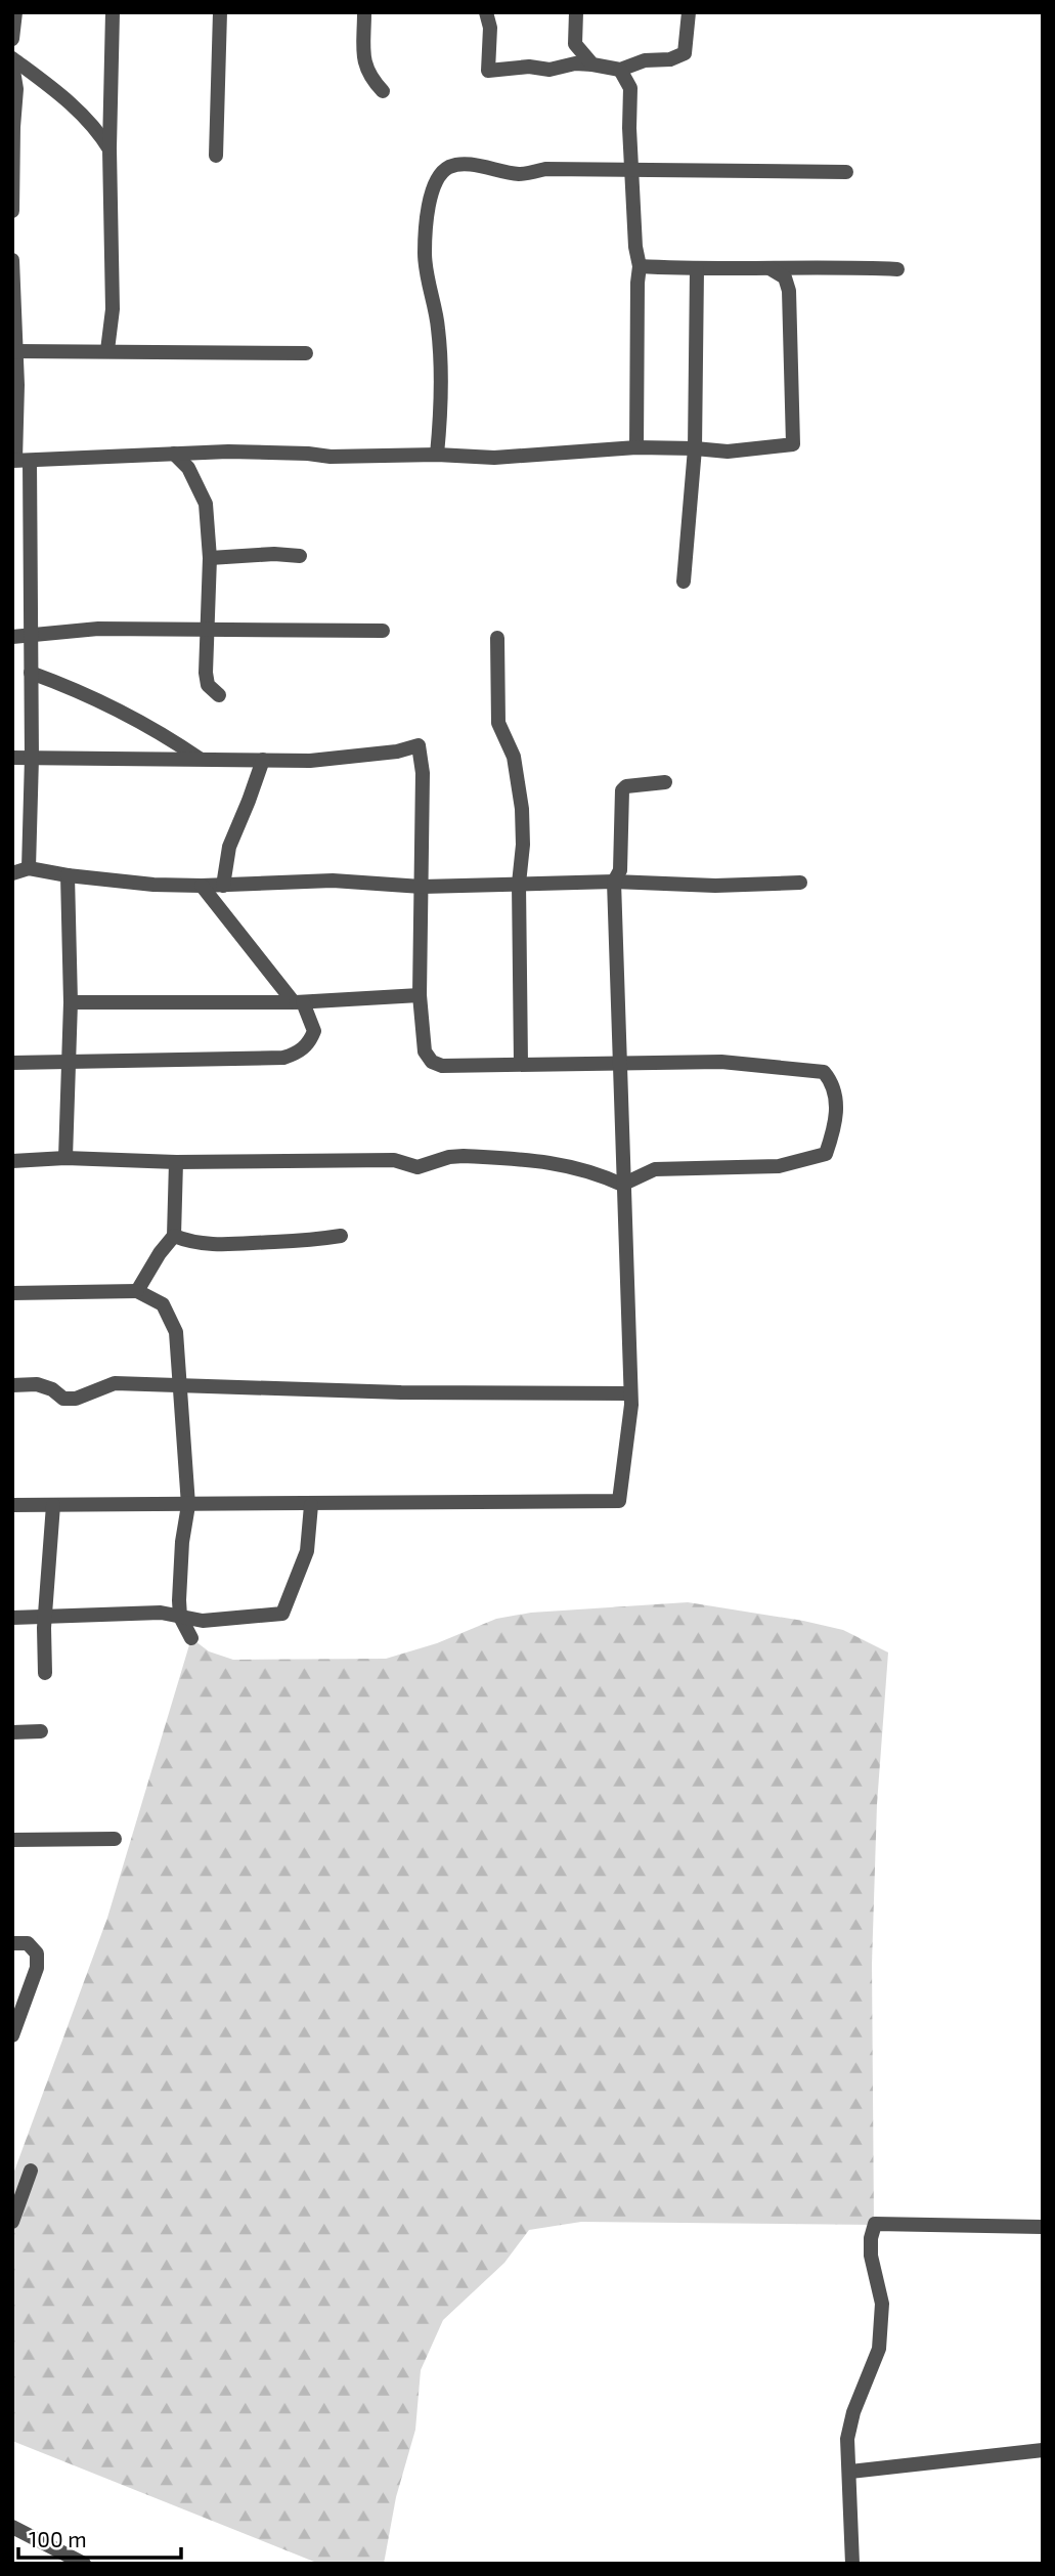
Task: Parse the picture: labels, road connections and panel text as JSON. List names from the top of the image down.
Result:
{
  "scale_bar": "100 m"
}
